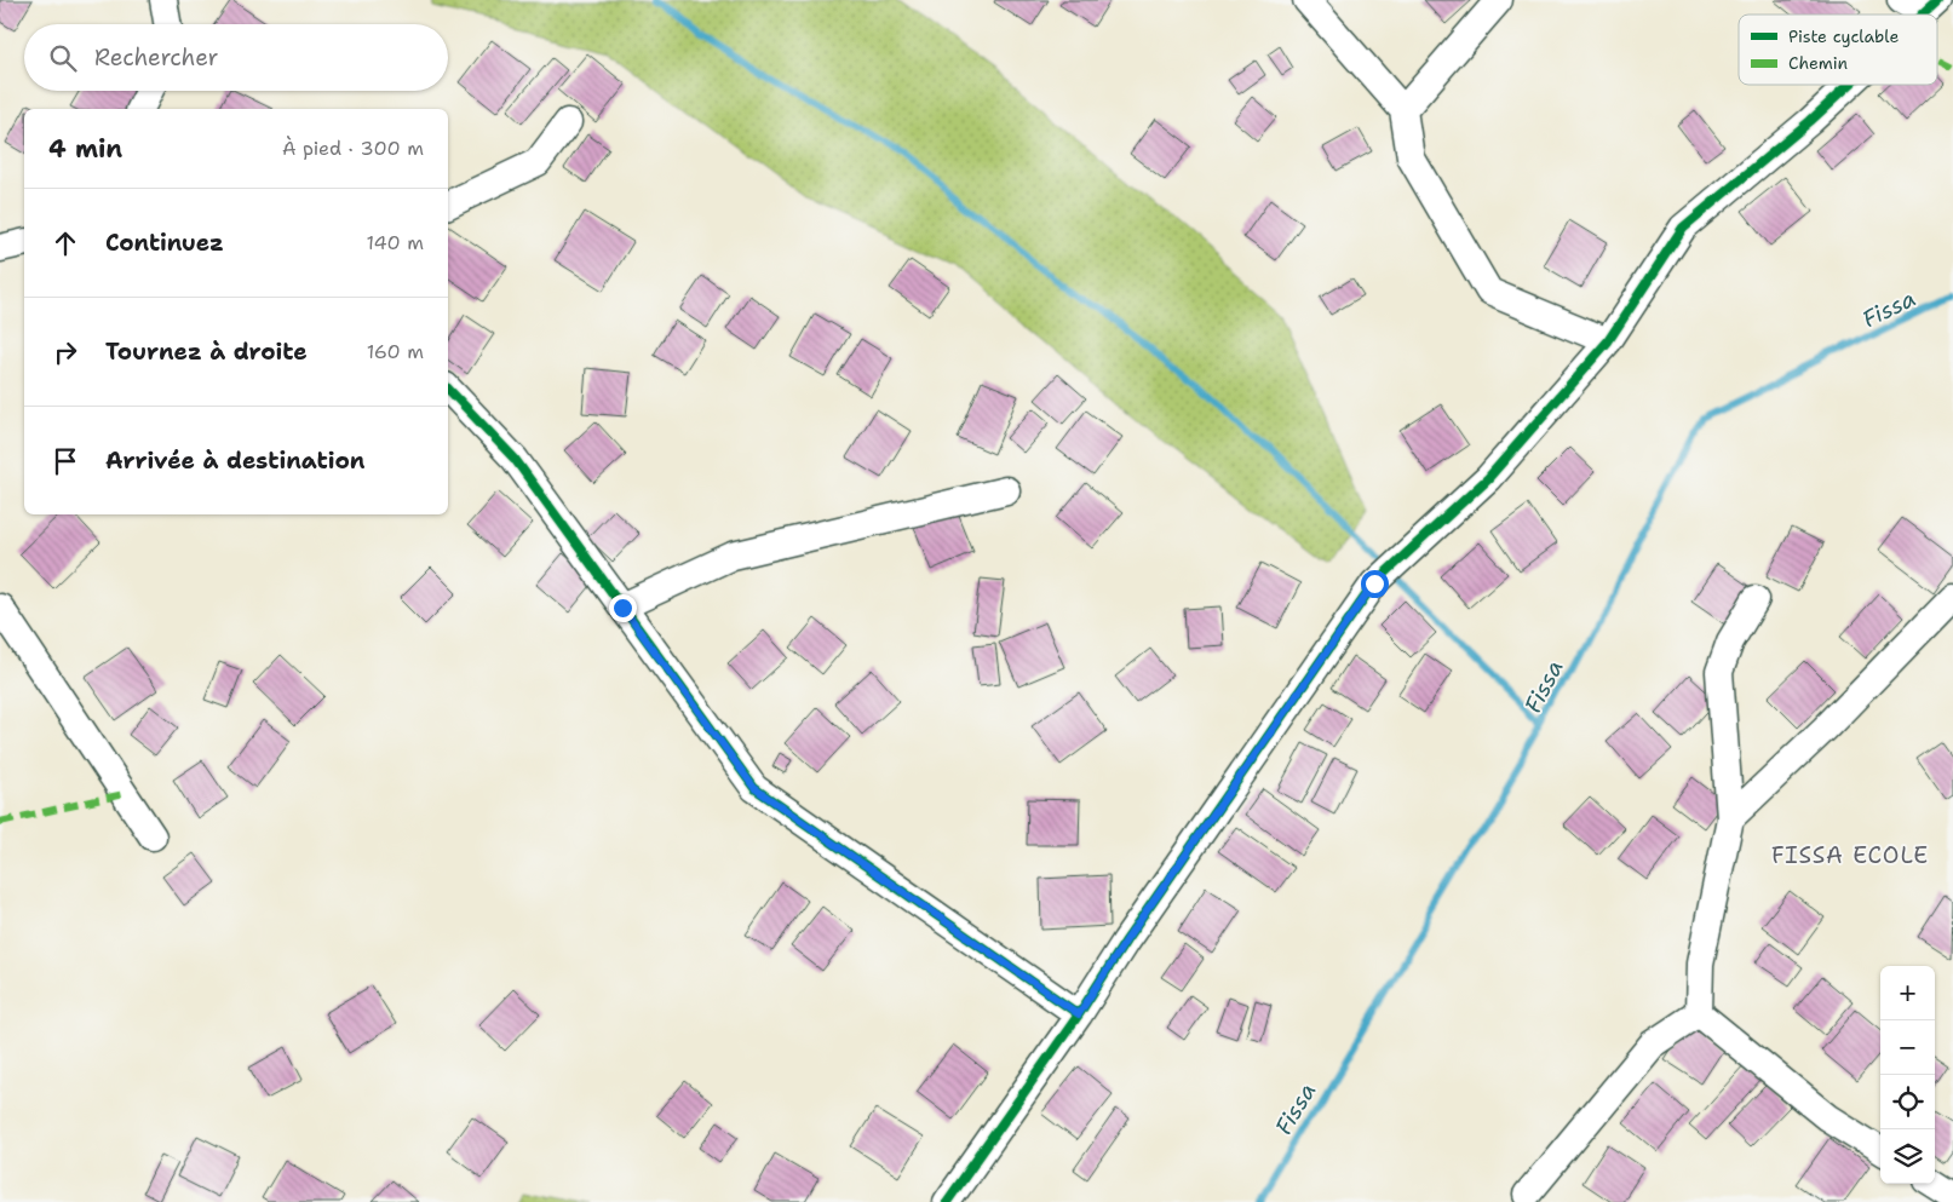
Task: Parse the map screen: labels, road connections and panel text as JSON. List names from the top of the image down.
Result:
{
  "districts": ["FISSA ECOLE"],
  "water": ["Fissa"],
  "legend": ["Piste cyclable", "Chemin"],
  "page": {
    "search": "Rechercher",
    "heading": ["4 min", "À pied · 300 m"],
    "list": [
      ["Continuez", "140 m"],
      ["Tournez à droite", "160 m"],
      "Arrivée à destination"
    ],
    "map_buttons": ["+", "−"]
  }
}
